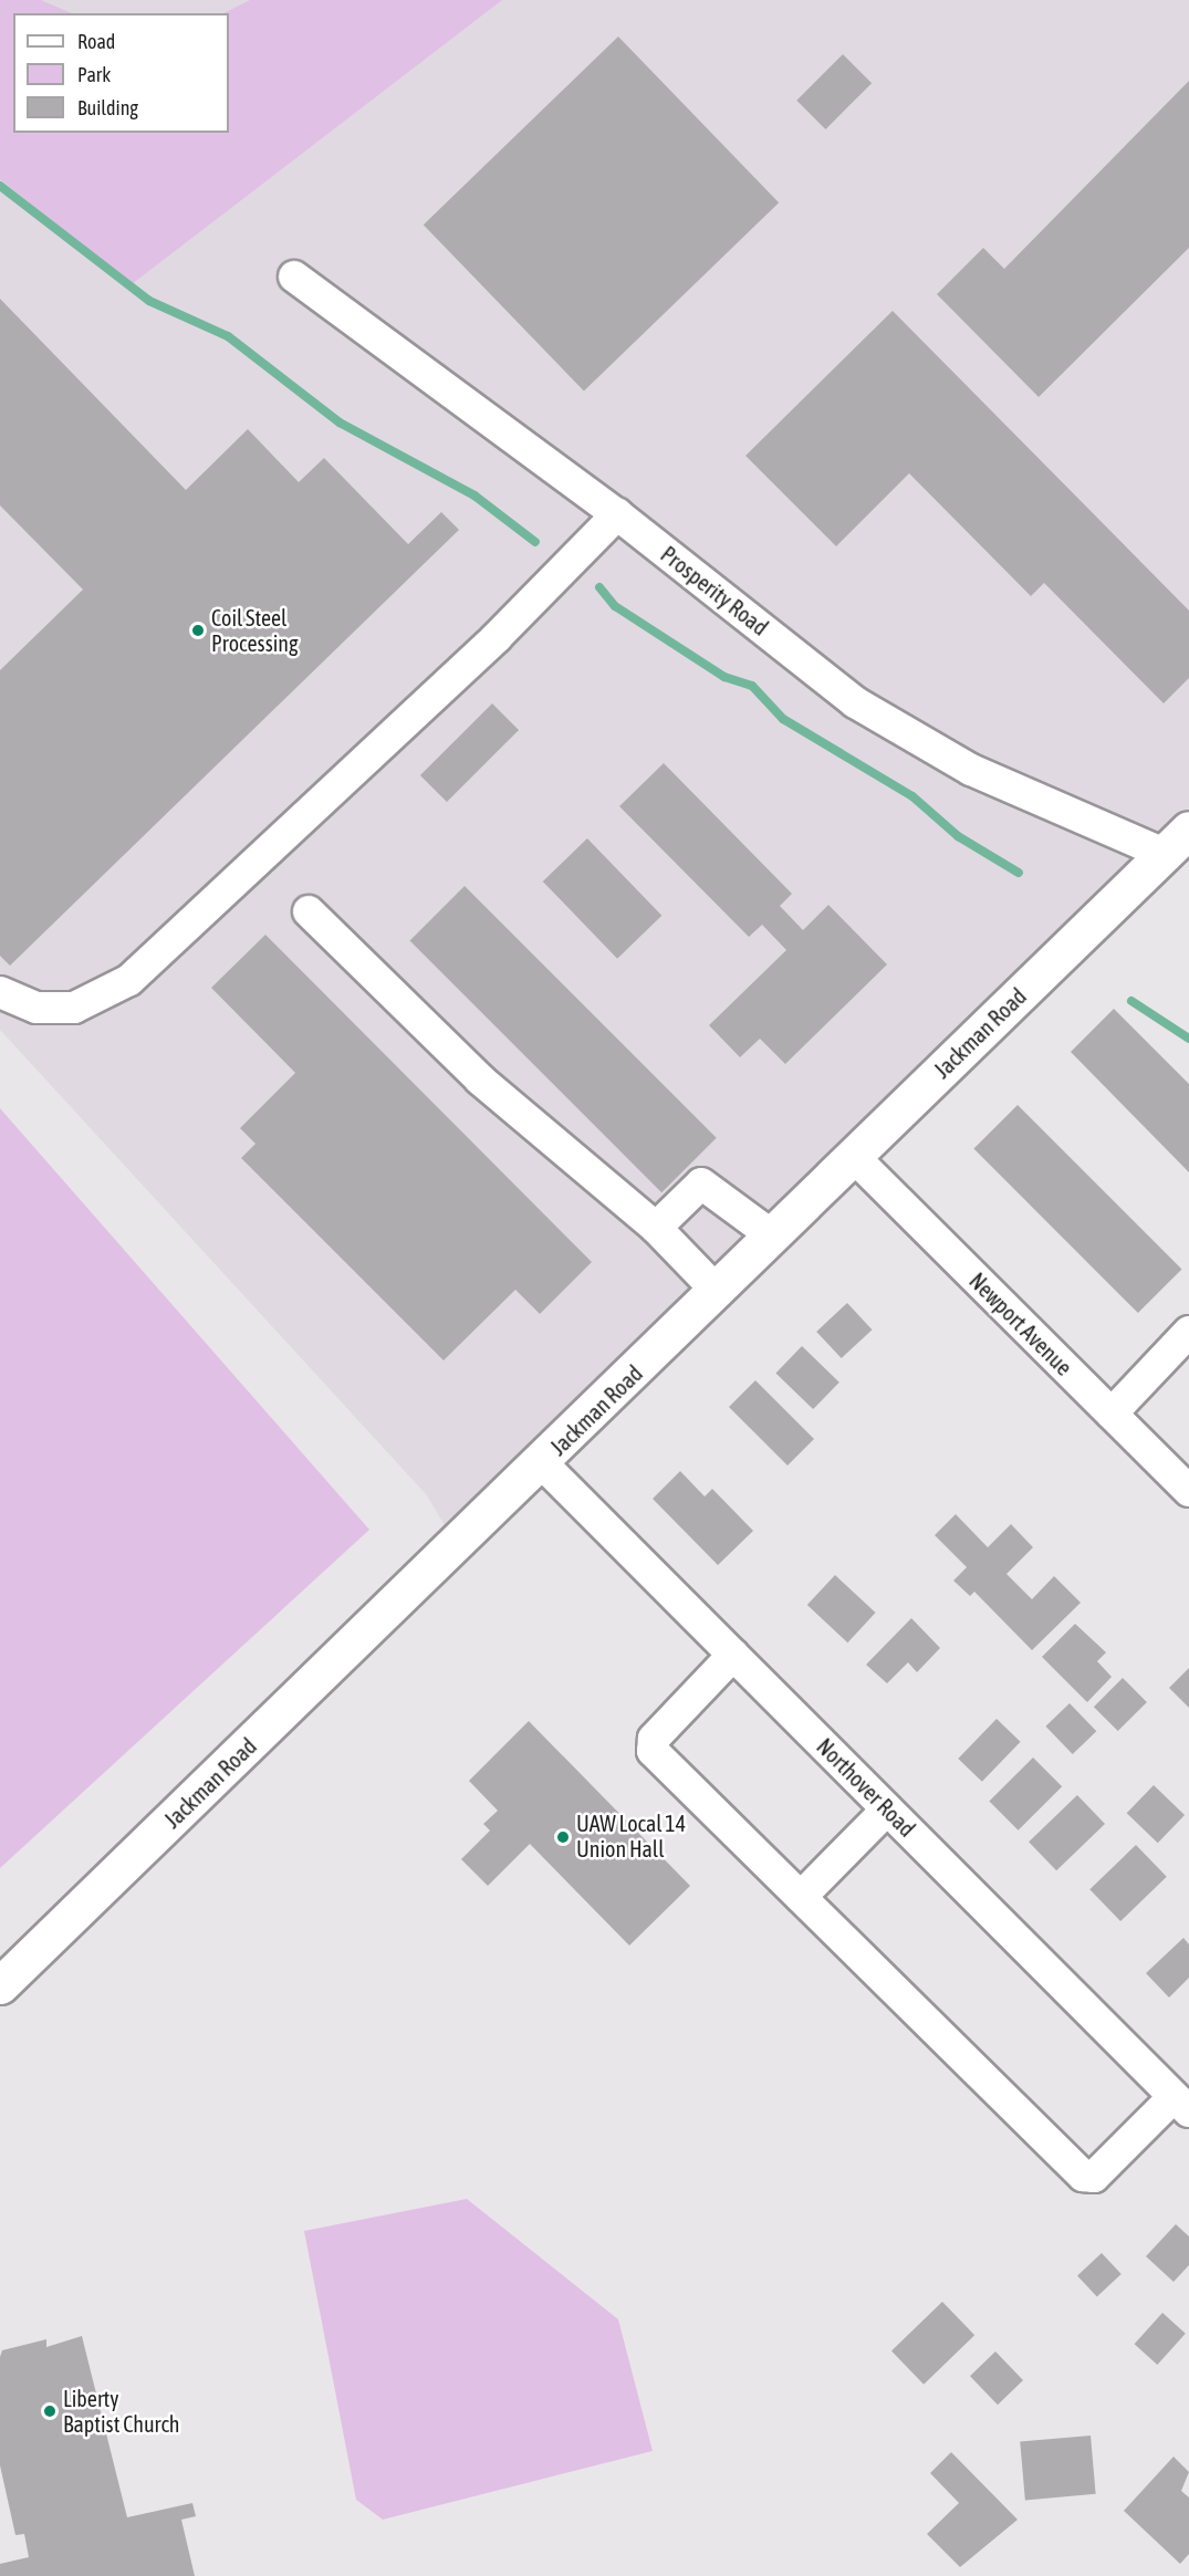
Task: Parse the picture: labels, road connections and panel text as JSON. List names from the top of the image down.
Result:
{
  "streets": {
    "main road": ["Jackman Road"],
    "street": ["Prosperity Road", "Newport Avenue", "Northover Road"]
  },
  "crossings": [
    ["Prosperity Road", "Jackman Road"],
    ["Jackman Road", "Newport Avenue"],
    ["Jackman Road", "Northover Road"]
  ],
  "places": ["Coil Steel Processing", "UAW Local 14 Union Hall", "Liberty Baptist Church"],
  "legend": ["Road", "Park", "Building"]
}
